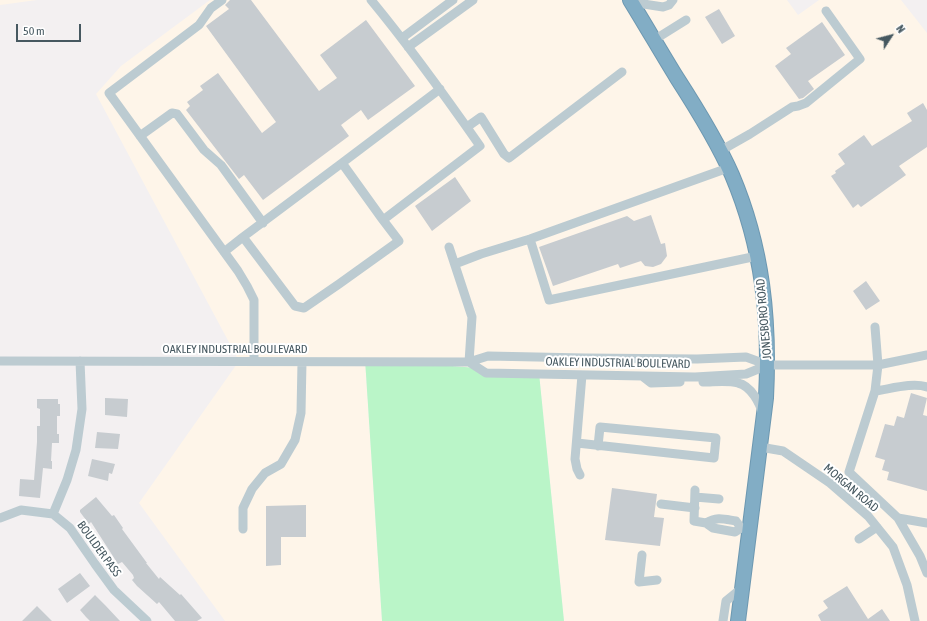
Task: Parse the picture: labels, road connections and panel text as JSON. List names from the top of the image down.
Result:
{
  "streets": {
    "highway": ["JONESBORO ROAD"],
    "street": ["OAKLEY INDUSTRIAL BOULEVARD", "MORGAN ROAD", "BOULDER PASS"]
  },
  "crossings": [
    ["JONESBORO ROAD", "OAKLEY INDUSTRIAL BOULEVARD"],
    ["JONESBORO ROAD", "MORGAN ROAD"]
  ],
  "scale_bar": "50 m",
  "north": "top right"
}
